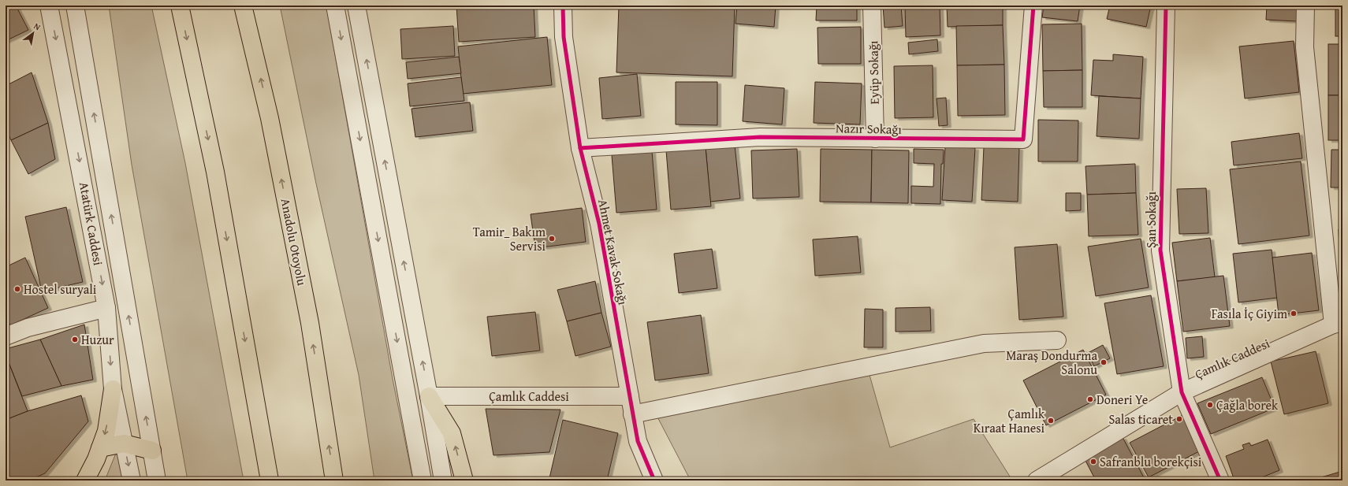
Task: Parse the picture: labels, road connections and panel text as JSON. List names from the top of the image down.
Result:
{
  "streets": {
    "main road": ["Anadolu Otoyolu"],
    "street": [
      "Eyüp Sokağı",
      "Nazır Sokağı",
      "Şan Sokağı",
      "Atatürk Caddesi",
      "Ahmet Kavak Sokağı",
      "Çamlık Caddesi"
    ]
  },
  "crossings": [
    ["Eyüp Sokağı", "Nazır Sokağı"],
    ["Nazır Sokağı", "Ahmet Kavak Sokağı"],
    ["Şan Sokağı", "Çamlık Caddesi"],
    ["Ahmet Kavak Sokağı", "Çamlık Caddesi"]
  ],
  "places": [
    "Tamir_ Bakım Servisi",
    "Hostel suryali",
    "Fasıla İç Giyim",
    "Huzur",
    "Maraş Dondurma Salonu",
    "Doneri Ye",
    "Çağla borek",
    "Salas ticaret",
    "Çamlık Kıraat Hanesi",
    "Safranblu borekçisi"
  ],
  "north": "top right"
}
